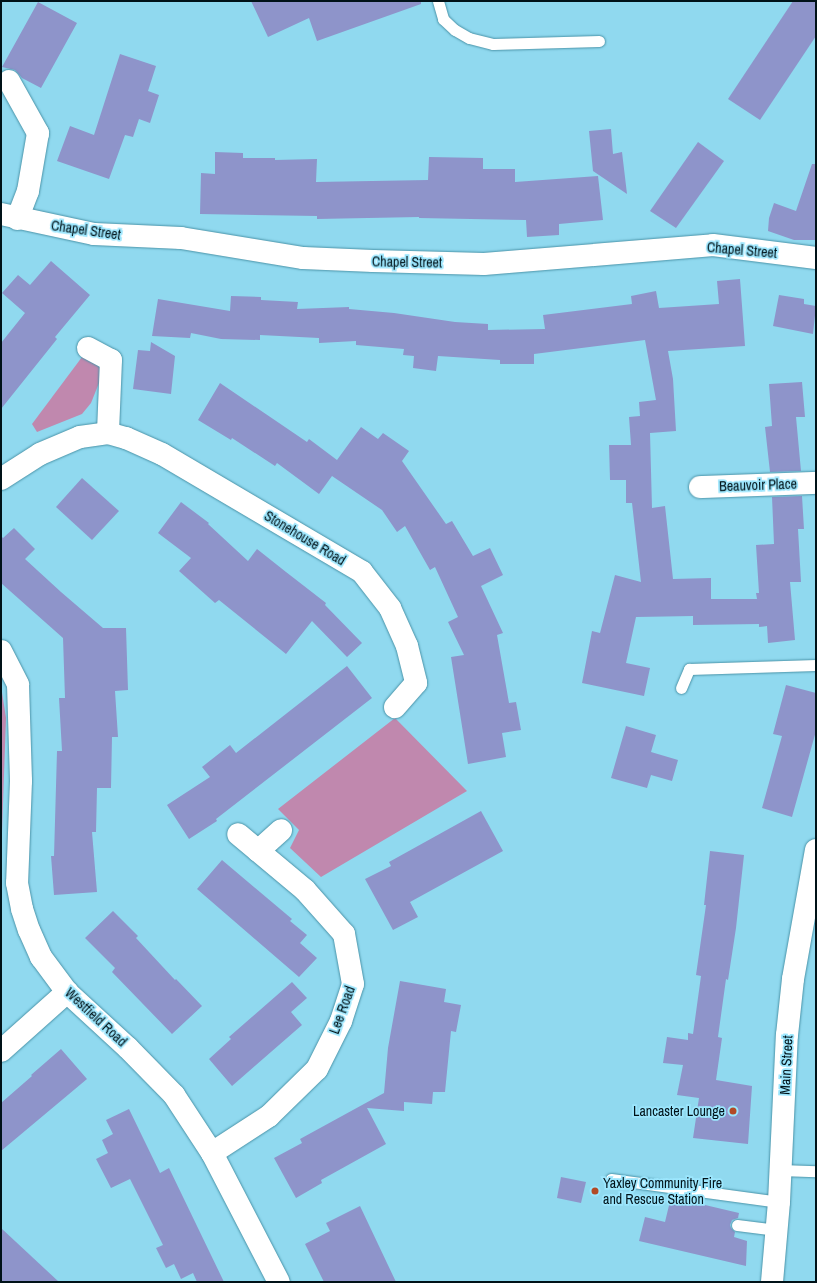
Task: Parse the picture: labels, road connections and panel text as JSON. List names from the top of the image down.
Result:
{
  "streets": {
    "street": [
      "Chapel Street",
      "Beauvoir Place",
      "Stonehouse Road",
      "Lee Road",
      "Westfield Road",
      "Main Street"
    ]
  },
  "crossings": [
    ["Lee Road", "Westfield Road"]
  ],
  "places": ["Lancaster Lounge", "Yaxley Community Fire and Rescue Station"]
}
